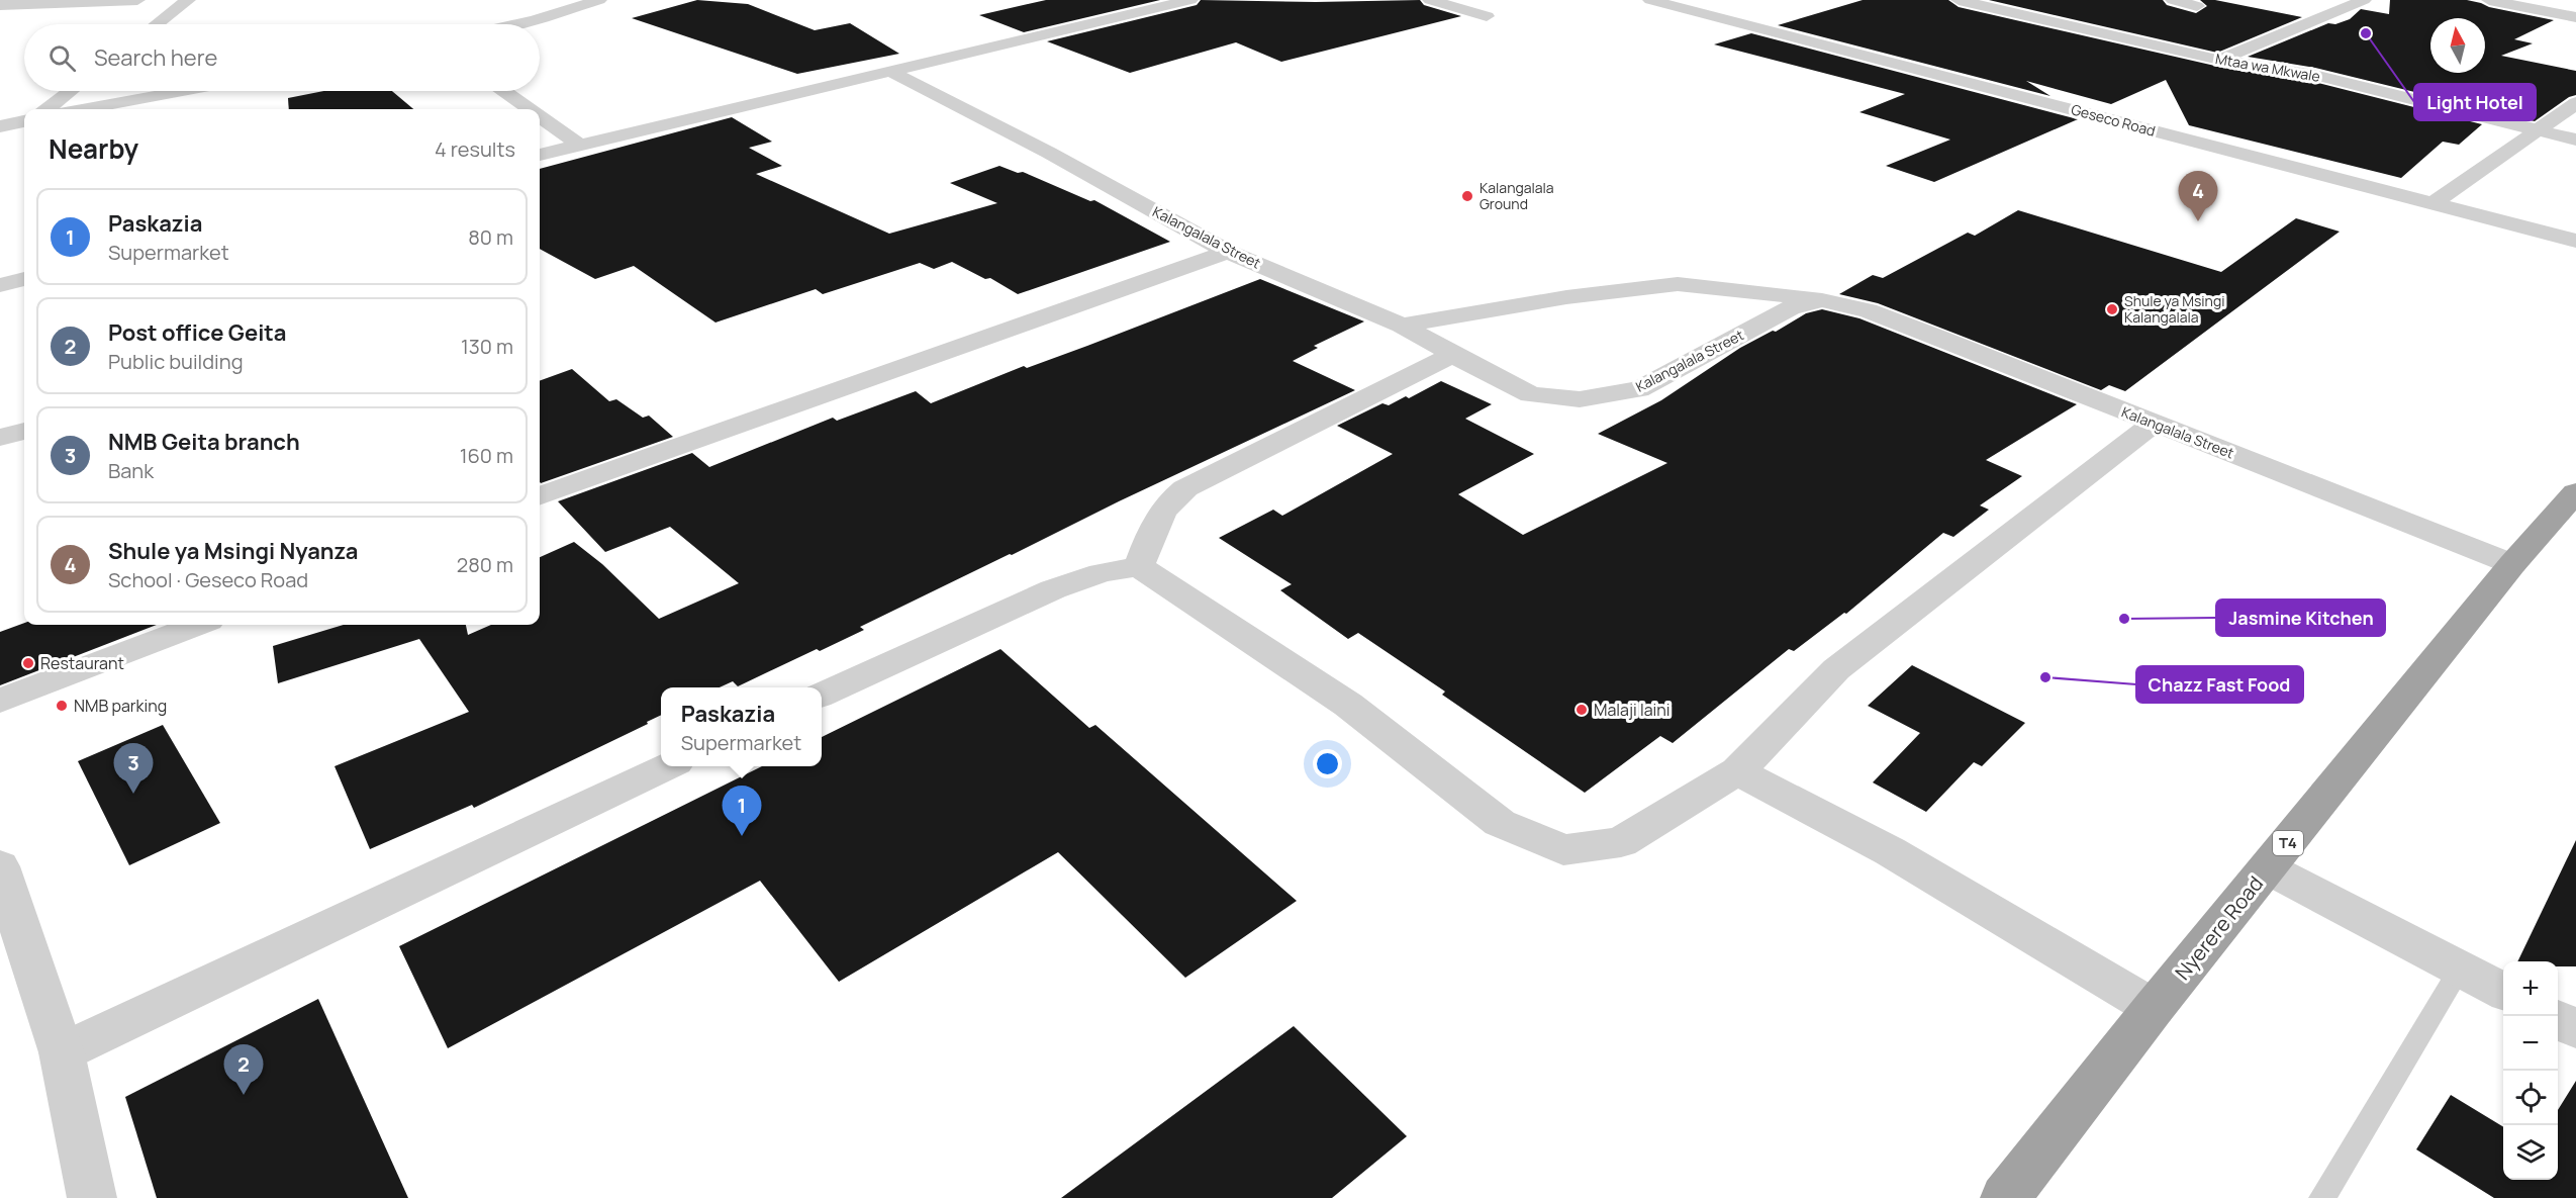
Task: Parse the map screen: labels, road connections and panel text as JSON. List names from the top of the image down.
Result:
{
  "streets": {
    "highway": ["T4", "Nyerere Road"],
    "street": ["Mtaa wa Mkwale", "Geseco Road", "Kalangalala Street"]
  },
  "crossings": [
    ["Kalangalala Street", "Nyerere Road"]
  ],
  "places": [
    "Light Hotel",
    "Kalangalala Ground",
    "Shule ya Msingi Kalangalala",
    "Jasmine Kitchen",
    "Restaurant",
    "Chazz Fast Food",
    "NMB parking",
    "Malaji laini"
  ],
  "north": "top",
  "page": {
    "search": "Search here",
    "heading": ["Nearby", "4 results"],
    "pins": [
      "4",
      "3",
      "1",
      "2"
    ],
    "list": [
      {
        "mark": "1",
        "name": "Paskazia",
        "note": "Supermarket",
        "value": "80 m"
      },
      {
        "mark": "2",
        "name": "Post office Geita",
        "note": "Public building",
        "value": "130 m"
      },
      {
        "mark": "3",
        "name": "NMB Geita branch",
        "note": "Bank",
        "value": "160 m"
      },
      {
        "mark": "4",
        "name": "Shule ya Msingi Nyanza",
        "note": "School · Geseco Road",
        "value": "280 m"
      }
    ],
    "popup": ["Paskazia", "Supermarket"],
    "map_buttons": ["+", "−"]
  }
}
